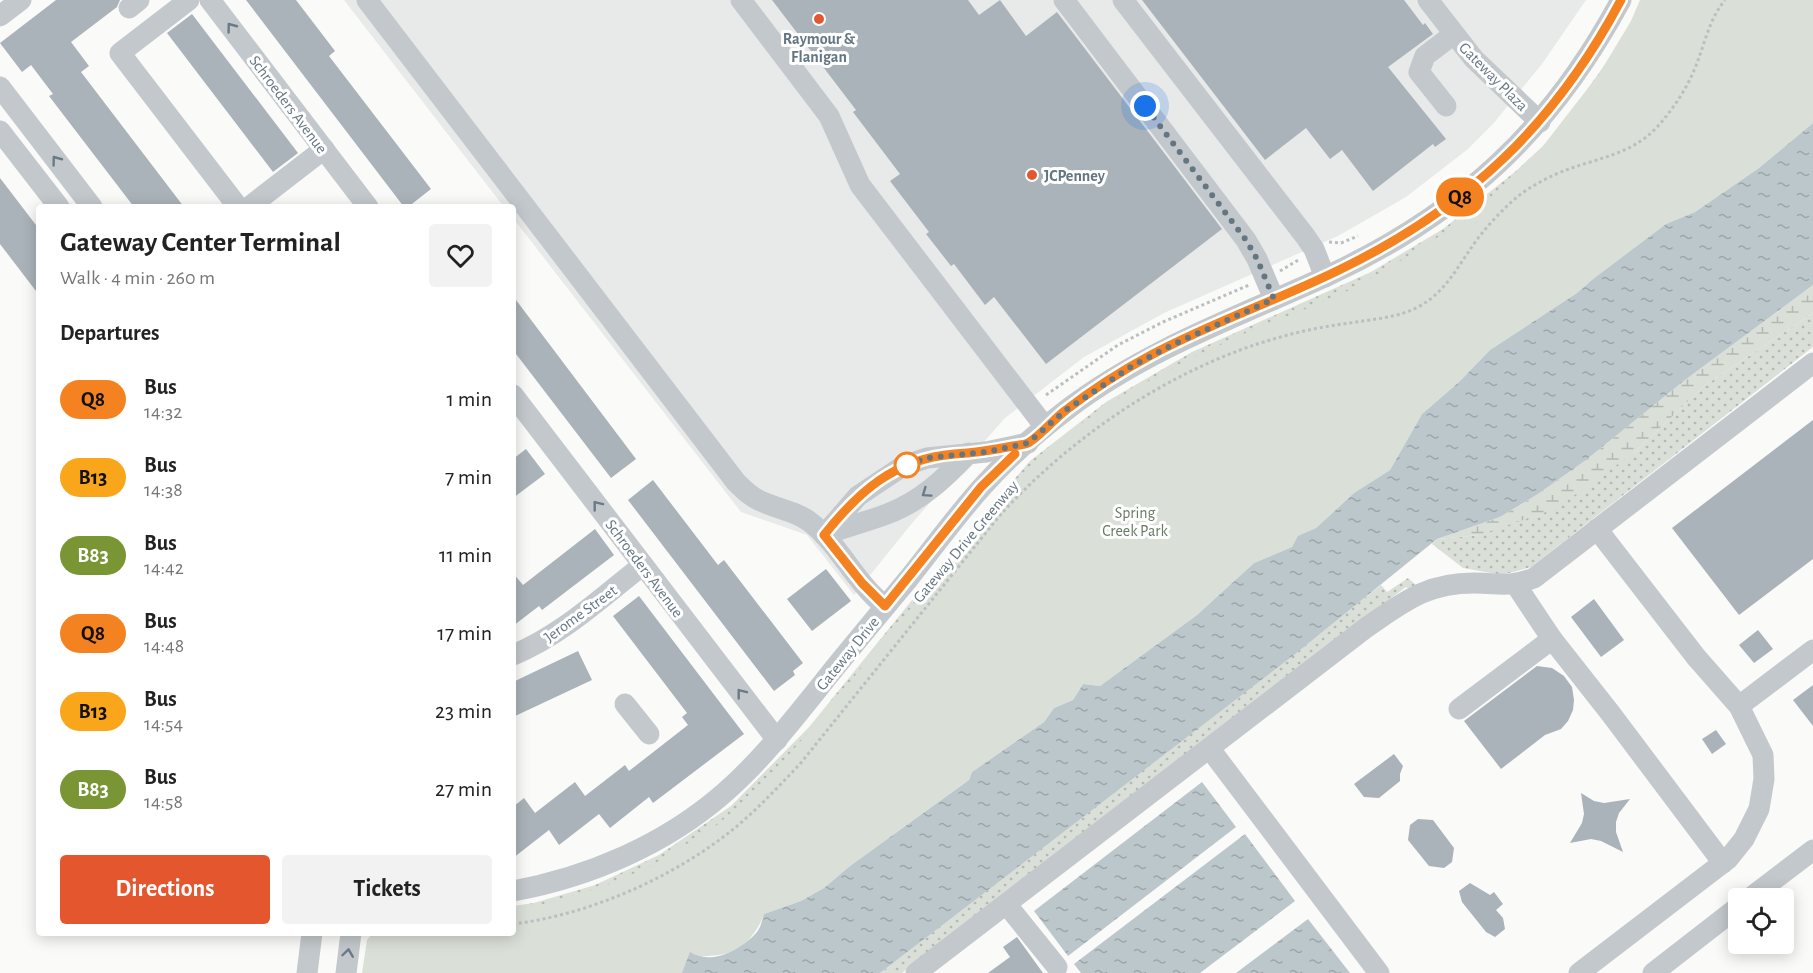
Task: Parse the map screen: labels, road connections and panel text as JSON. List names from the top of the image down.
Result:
{
  "streets": {
    "street": [
      "Gateway Plaza",
      "Schroeders Avenue",
      "Jerome Street",
      "Gateway Drive"
    ],
    "path": ["Gateway Drive Greenway"]
  },
  "crossings": [
    ["Gateway Plaza", "Gateway Drive"],
    ["Schroeders Avenue", "Jerome Street"],
    ["Schroeders Avenue", "Gateway Drive"]
  ],
  "parks": ["Spring Creek Park"],
  "places": ["Raymour & Flanigan", "JCPenney"],
  "lines": ["bus line Q8"],
  "page": {
    "on_map": "Q8",
    "heading": [
      ["Gateway Center Terminal", "Walk · 4 min · 260 m"],
      "Departures"
    ],
    "list": [
      {
        "mark": "Q8",
        "name": "Bus",
        "note": "14:32",
        "value": "1 min"
      },
      {
        "mark": "B13",
        "name": "Bus",
        "note": "14:38",
        "value": "7 min"
      },
      {
        "mark": "B83",
        "name": "Bus",
        "note": "14:42",
        "value": "11 min"
      },
      {
        "mark": "Q8",
        "name": "Bus",
        "note": "14:48",
        "value": "17 min"
      },
      {
        "mark": "B13",
        "name": "Bus",
        "note": "14:54",
        "value": "23 min"
      },
      {
        "mark": "B83",
        "name": "Bus",
        "note": "14:58",
        "value": "27 min"
      }
    ],
    "buttons": ["Directions", "Tickets"]
  }
}
